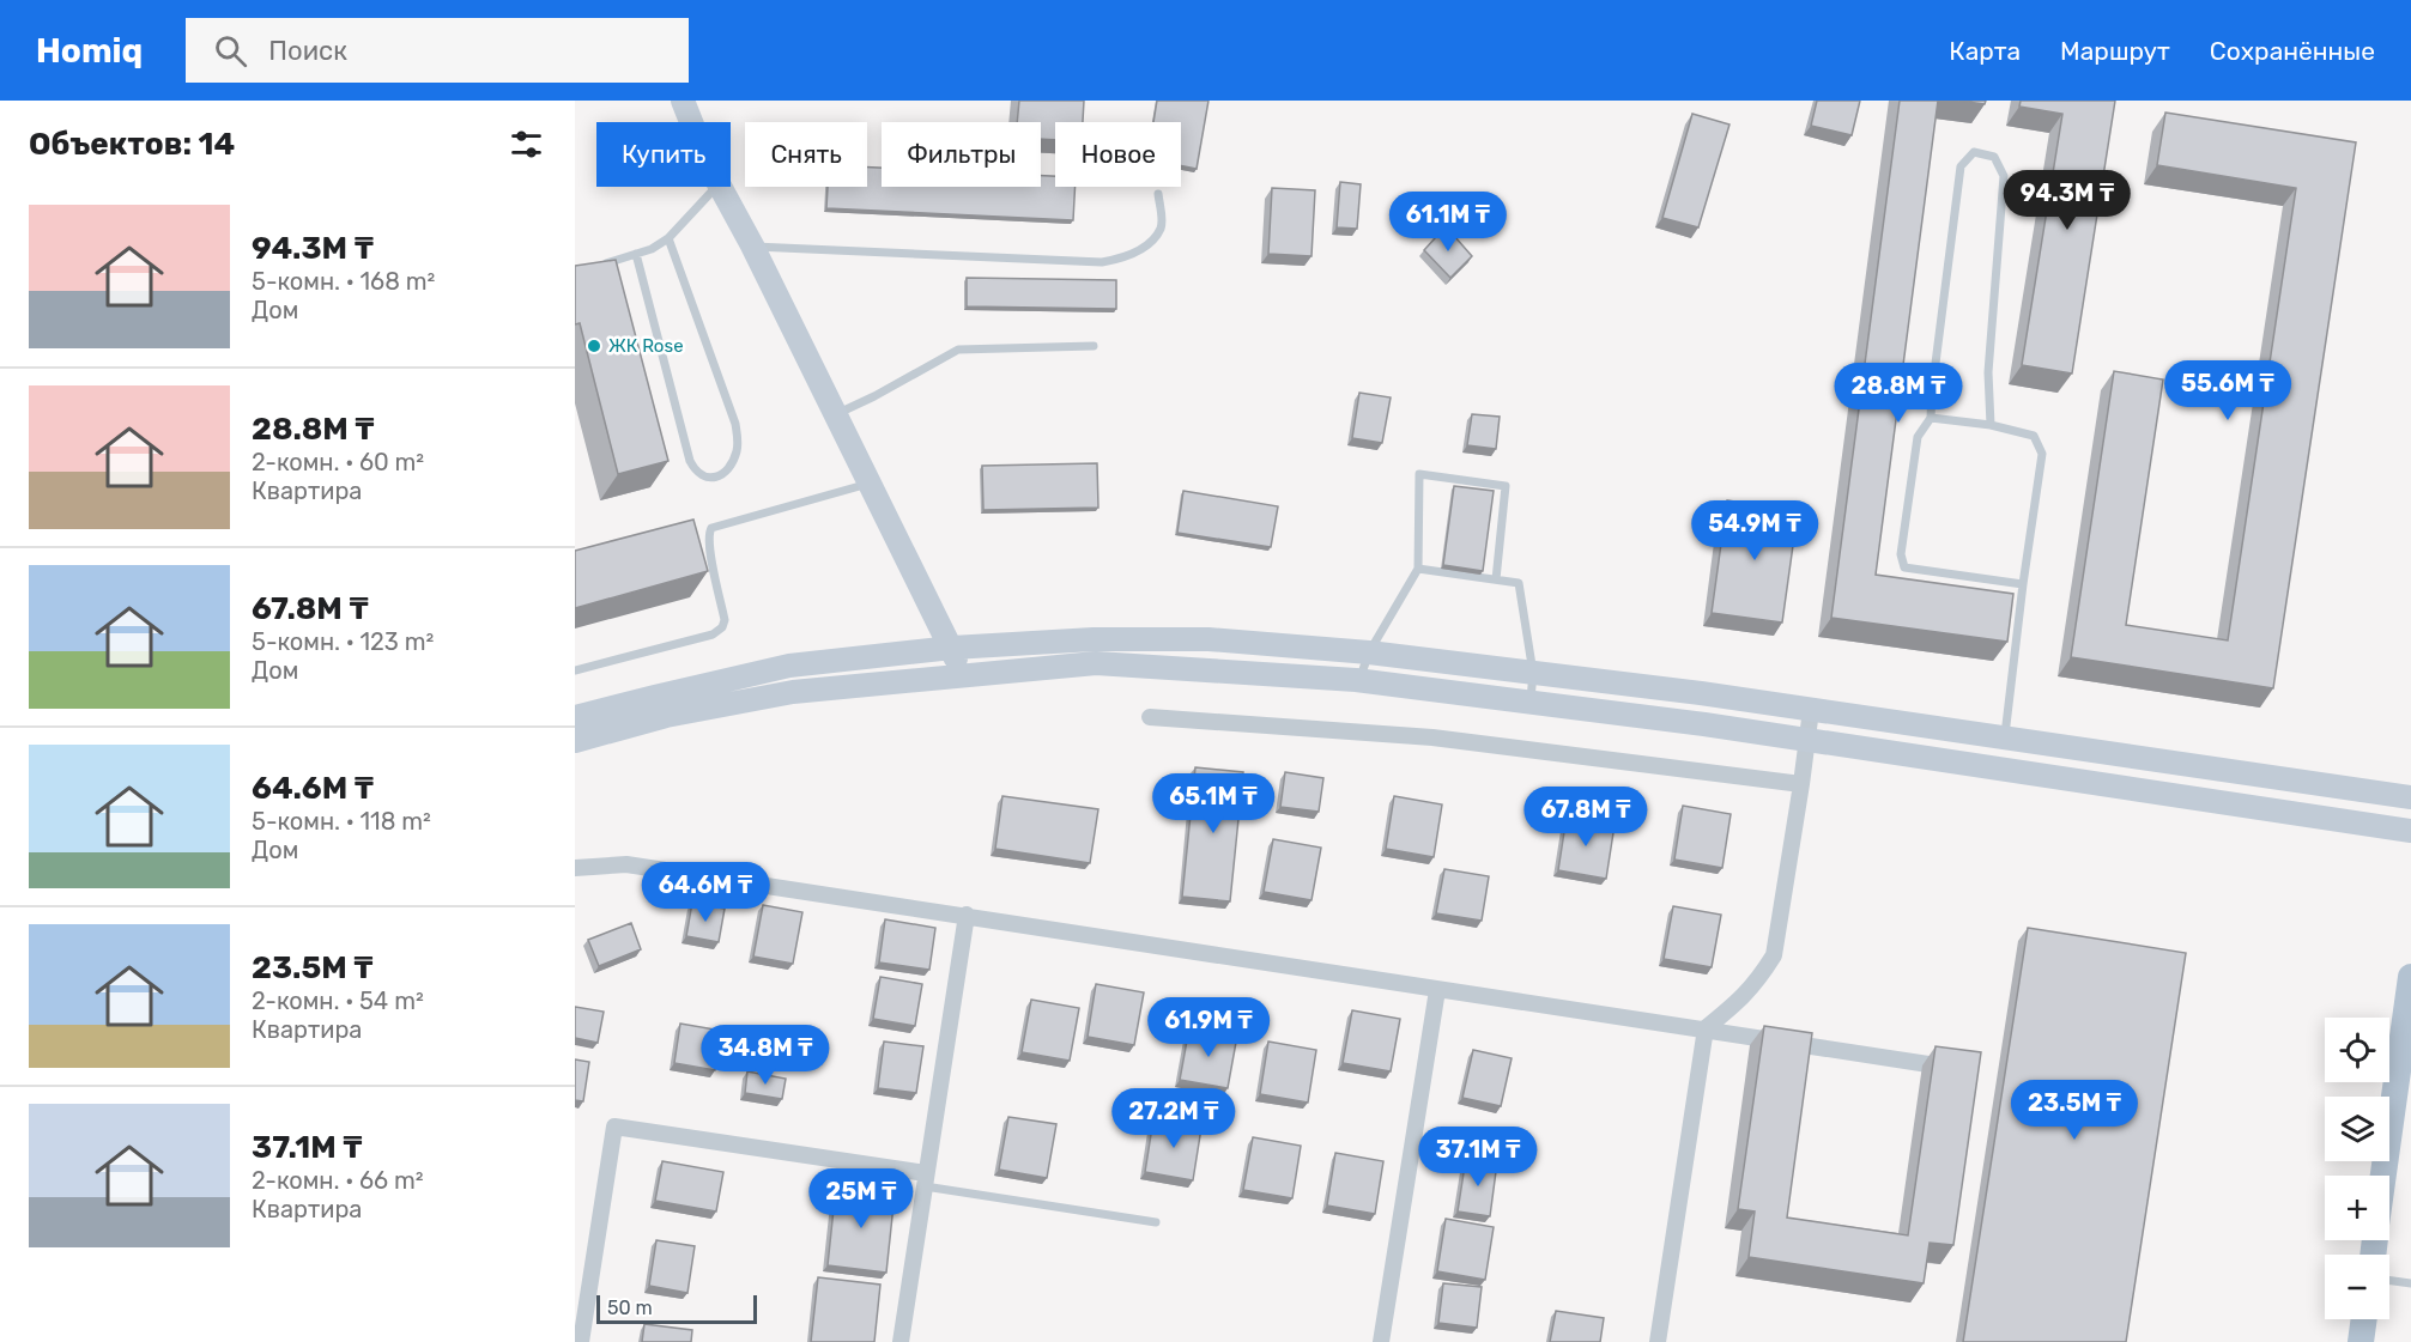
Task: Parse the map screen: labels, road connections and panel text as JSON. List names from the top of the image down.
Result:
{
  "places": ["ЖК Rose"],
  "scale_bar": "50 m",
  "page": {
    "header": "Homiq",
    "search": "Поиск",
    "nav": ["Карта", "Маршрут", "Сохранённые"],
    "heading": "Объектов: 14",
    "chip": [
      "Купить",
      "Снять",
      "Фильтры",
      "Новое"
    ],
    "price": [
      "94.3M ₸",
      "61.1M ₸",
      "55.6M ₸",
      "28.8M ₸",
      "54.9M ₸",
      "65.1M ₸",
      "67.8M ₸",
      "64.6M ₸",
      "61.9M ₸",
      "34.8M ₸",
      "23.5M ₸",
      "27.2M ₸",
      "37.1M ₸",
      "25M ₸"
    ],
    "list": [
      {
        "name": "94.3M ₸",
        "note": "5-комн. · 168 m² · Дом"
      },
      {
        "name": "28.8M ₸",
        "note": "2-комн. · 60 m² · Квартира"
      },
      {
        "name": "67.8M ₸",
        "note": "5-комн. · 123 m² · Дом"
      },
      {
        "name": "64.6M ₸",
        "note": "5-комн. · 118 m² · Дом"
      },
      {
        "name": "23.5M ₸",
        "note": "2-комн. · 54 m² · Квартира"
      },
      {
        "name": "37.1M ₸",
        "note": "2-комн. · 66 m² · Квартира"
      }
    ],
    "map_buttons": ["+", "−"],
    "scale": "50 m"
  }
}
